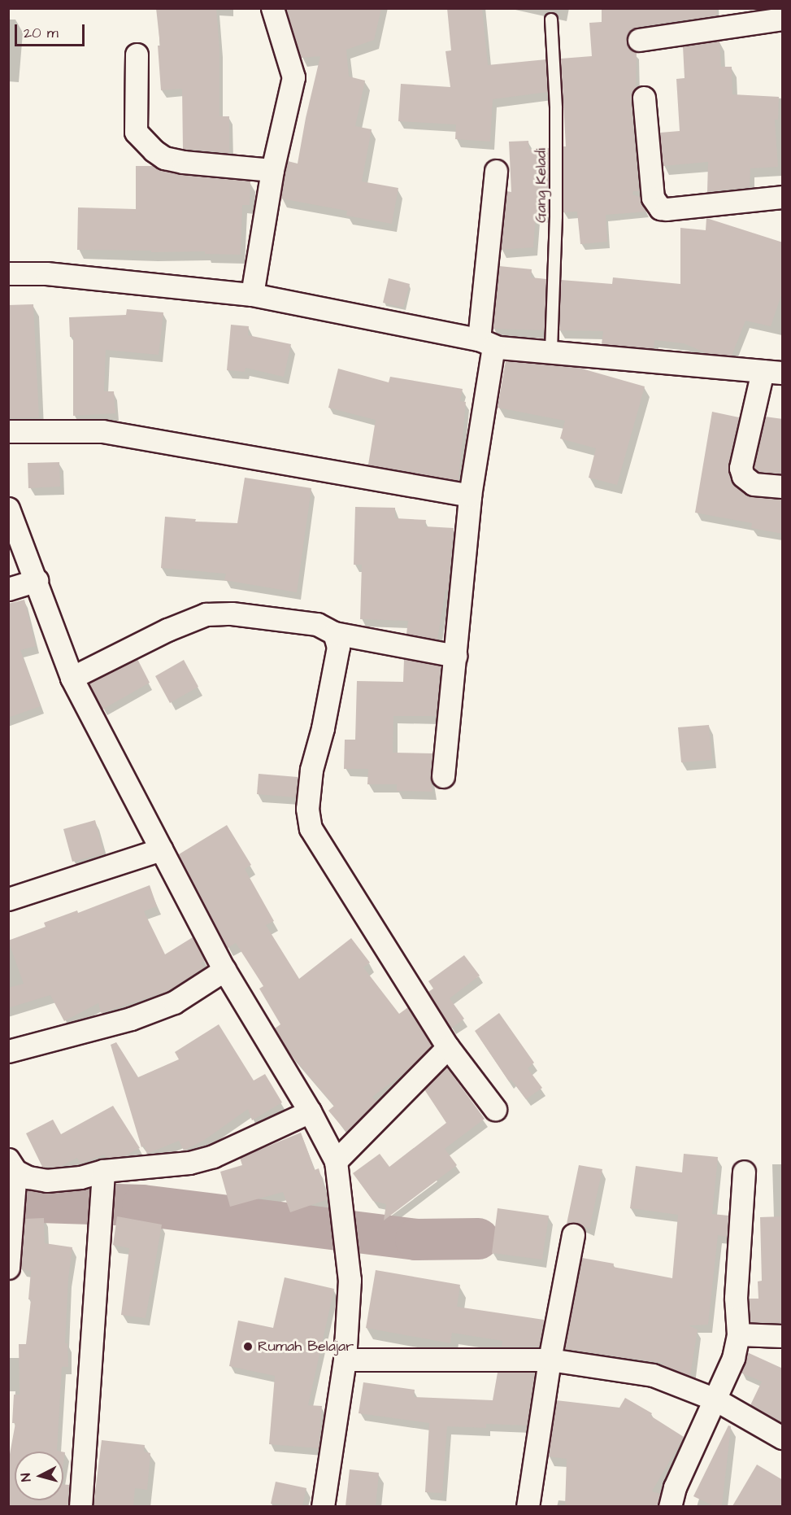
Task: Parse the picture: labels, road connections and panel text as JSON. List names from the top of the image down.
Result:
{
  "streets": {
    "lane": ["Gang Keladi"]
  },
  "places": ["Rumah Belajar"],
  "scale_bar": "20 m",
  "north": "left"
}
